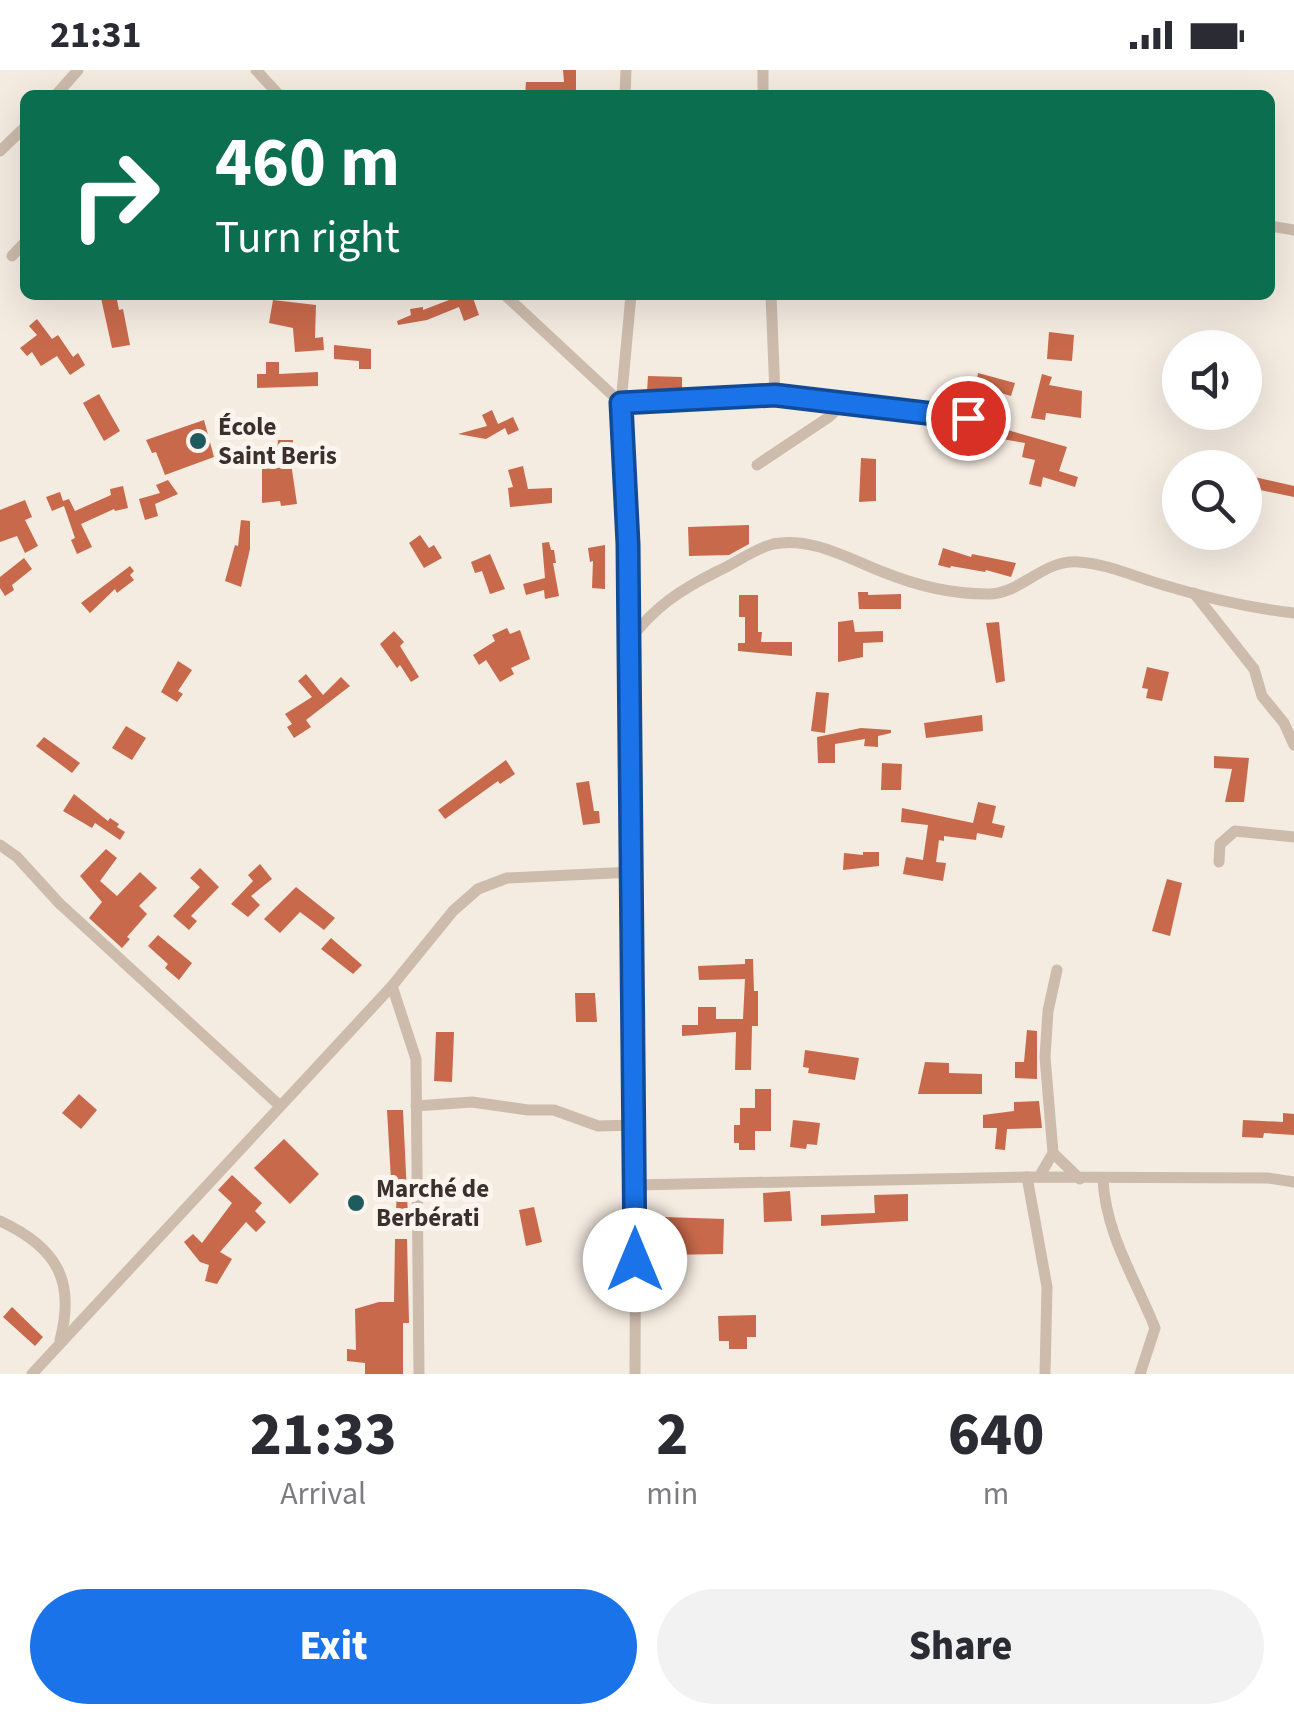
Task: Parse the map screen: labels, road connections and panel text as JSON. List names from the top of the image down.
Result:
{
  "places": ["École Saint Beris", "Marché de Berbérati"],
  "page": {
    "status": "21:31",
    "turn": ["460 m", "Turn right"],
    "eta": [
      "21:33",
      "Arrival",
      "2",
      "min",
      "640",
      "m"
    ],
    "buttons": ["Exit", "Share"]
  }
}
